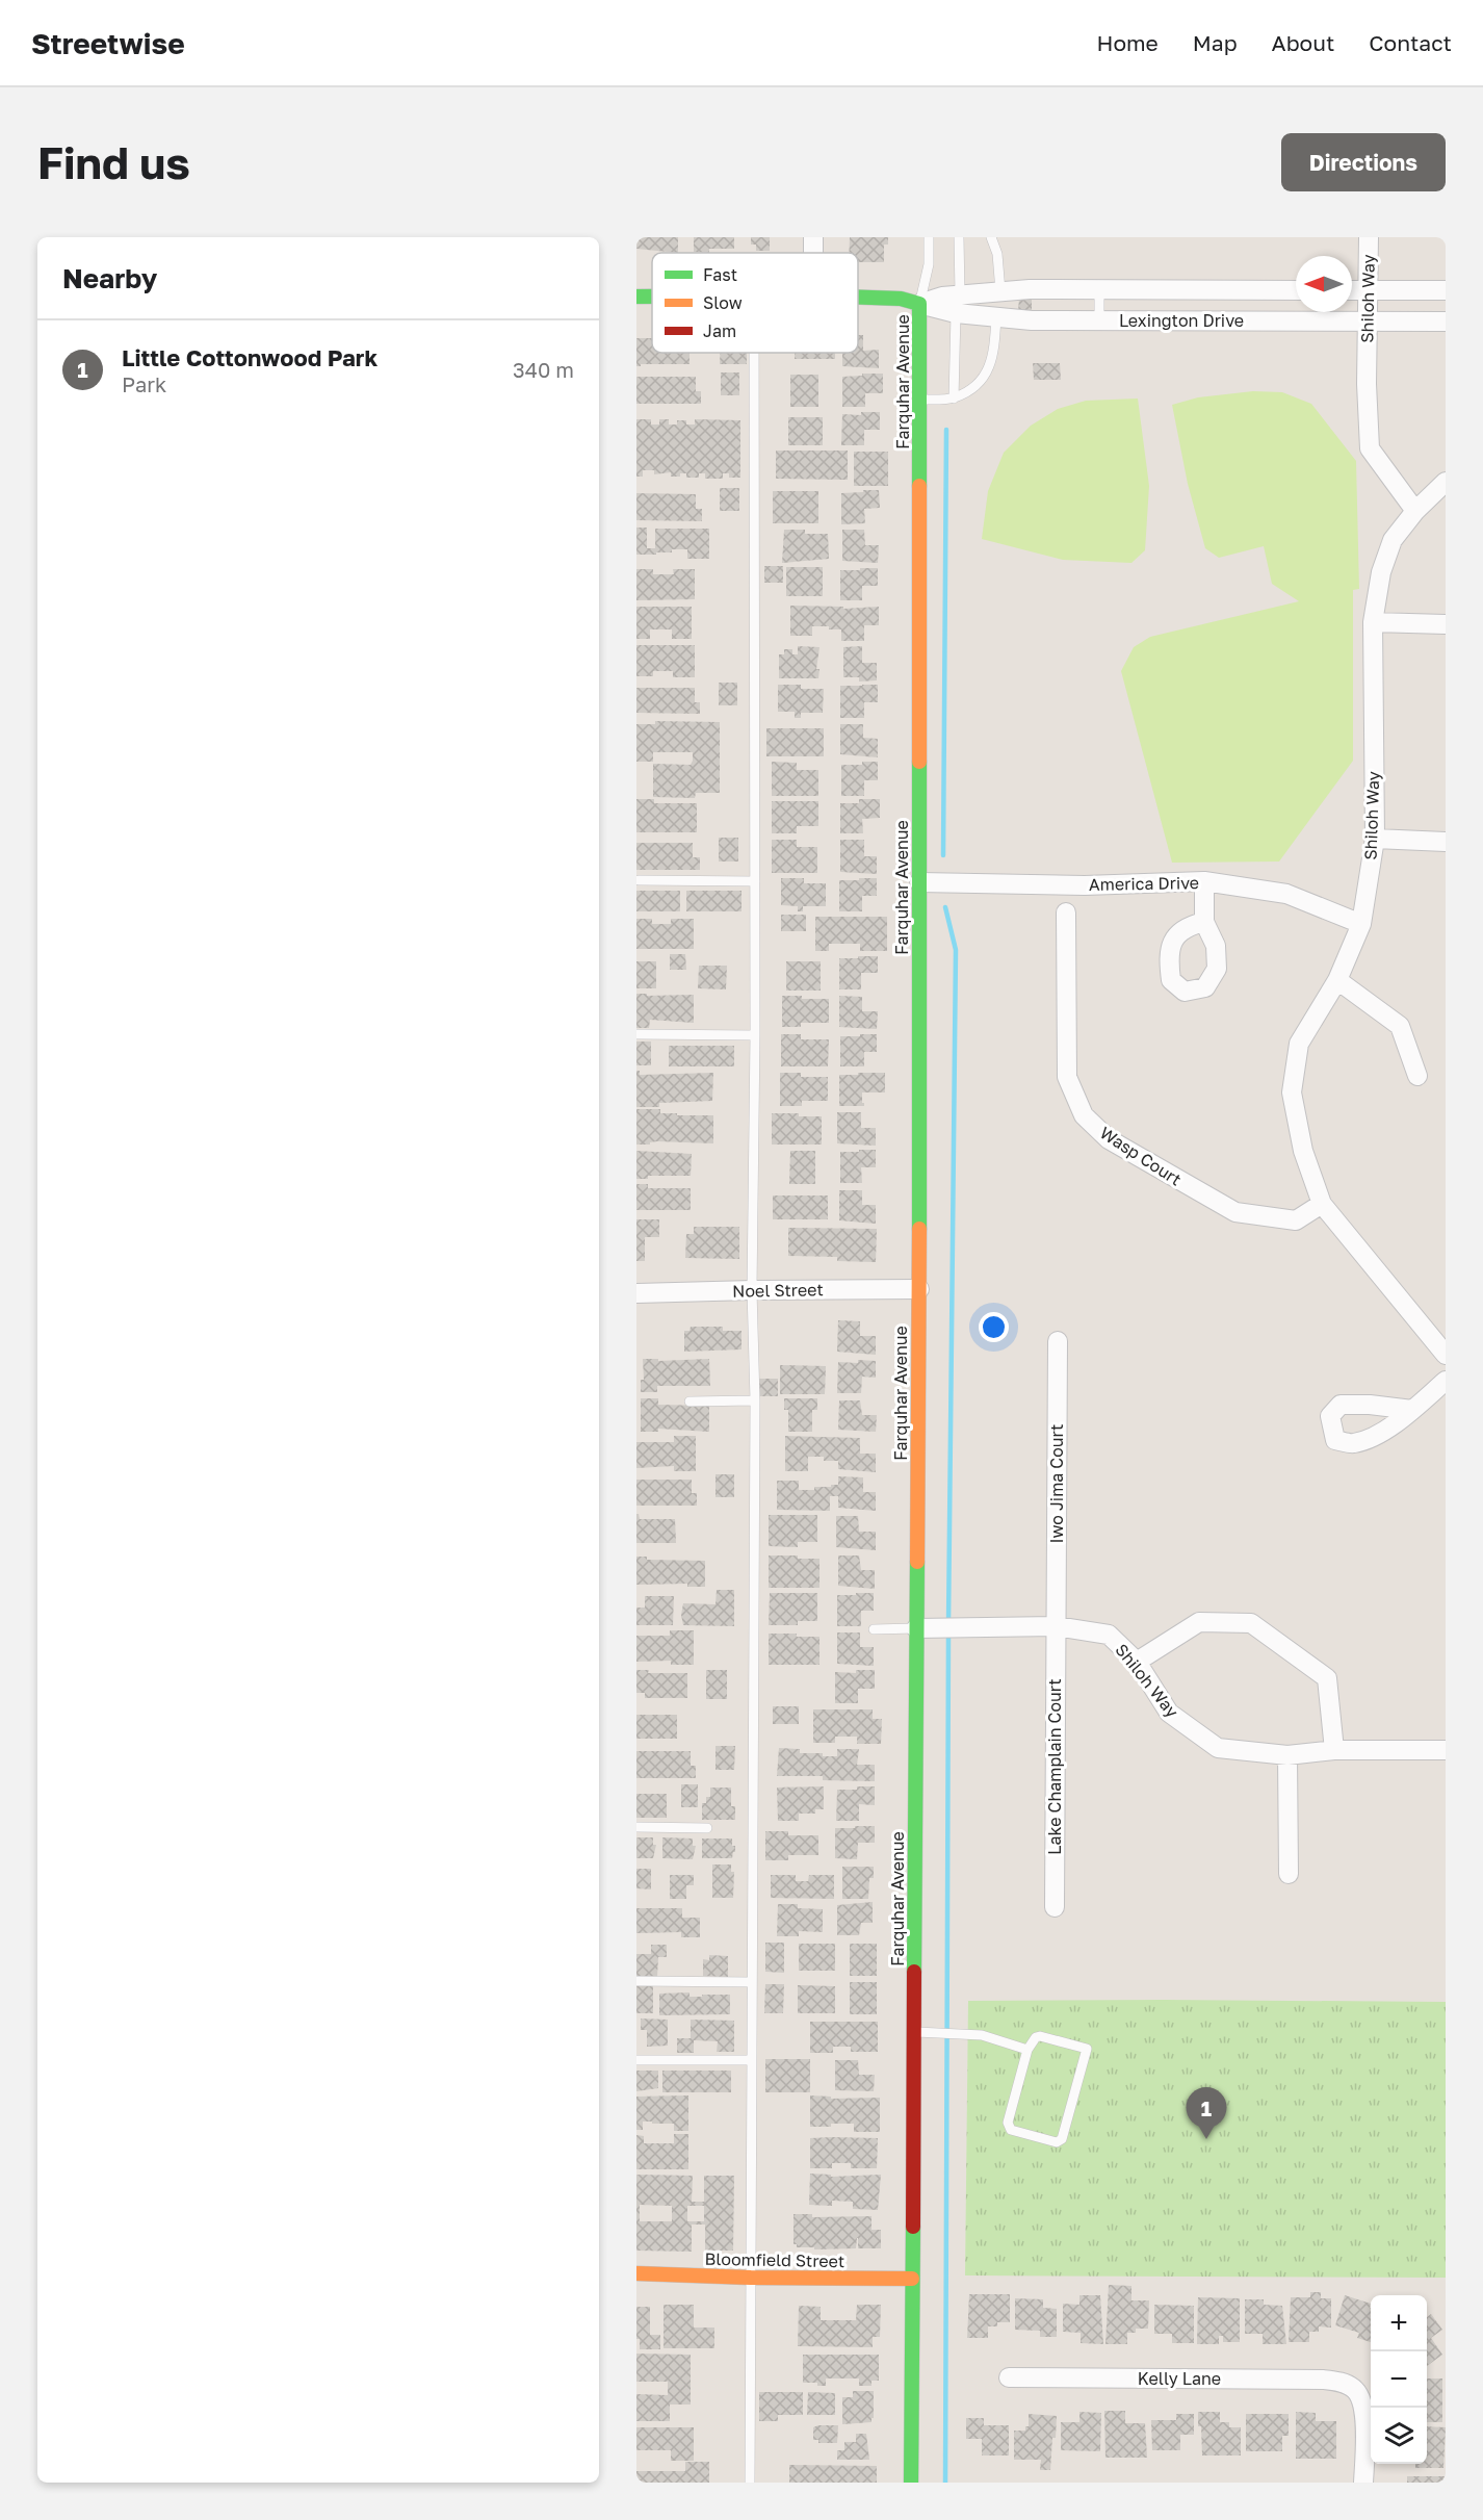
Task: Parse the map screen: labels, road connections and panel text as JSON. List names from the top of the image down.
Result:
{
  "streets": {
    "street": [
      "Shiloh Way",
      "Lexington Drive",
      "Farquhar Avenue",
      "America Drive",
      "Wasp Court",
      "Noel Street",
      "Iwo Jima Court",
      "Lake Champlain Court",
      "Bloomfield Street",
      "Kelly Lane"
    ]
  },
  "crossings": [
    ["Shiloh Way", "Lexington Drive"],
    ["Shiloh Way", "Farquhar Avenue"],
    ["Shiloh Way", "America Drive"],
    ["Shiloh Way", "Wasp Court"],
    ["Shiloh Way", "Iwo Jima Court"],
    ["Shiloh Way", "Lake Champlain Court"],
    ["Lexington Drive", "Farquhar Avenue"],
    ["Farquhar Avenue", "America Drive"],
    ["Farquhar Avenue", "Noel Street"],
    ["Farquhar Avenue", "Bloomfield Street"],
    ["Iwo Jima Court", "Lake Champlain Court"]
  ],
  "legend": ["Fast", "Slow", "Jam"],
  "north": "left",
  "page": {
    "header": "Streetwise",
    "nav": [
      "Home",
      "Map",
      "About",
      "Contact"
    ],
    "buttons": "Directions",
    "title": "Find us",
    "heading": "Nearby",
    "list": [
      {
        "mark": "1",
        "name": "Little Cottonwood Park",
        "note": "Park",
        "value": "340 m"
      }
    ],
    "pins": "1",
    "map_buttons": ["+", "−"]
  }
}
